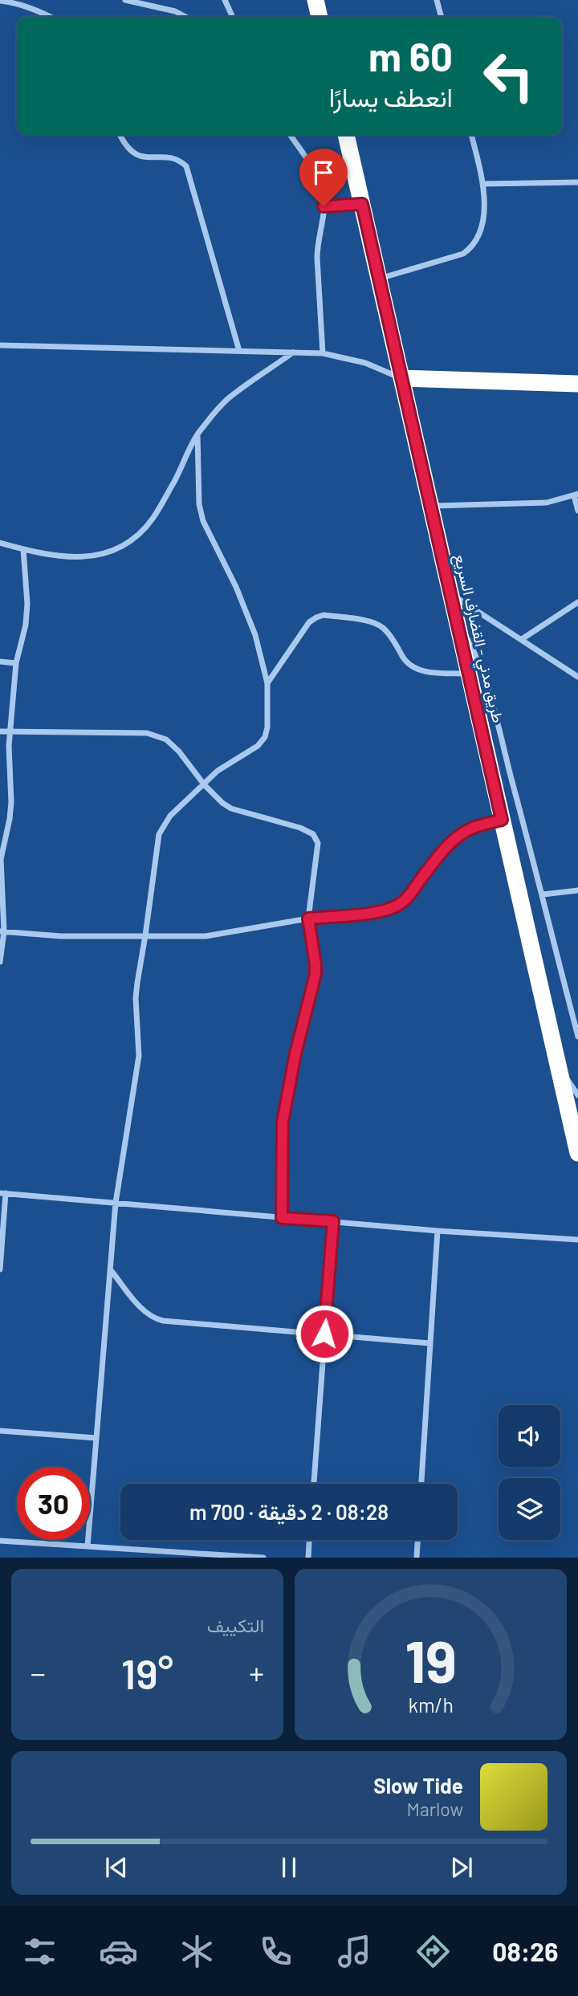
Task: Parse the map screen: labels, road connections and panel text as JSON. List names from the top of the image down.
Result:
{
  "streets": {
    "highway": ["طريق مدني - القضارف السريع"]
  },
  "page": {
    "turn": ["60 m", "انعطف يسارًا"],
    "limit": "30",
    "trip": "08:28 · 2 دقيقة · 700 m",
    "tile": "التكييف",
    "heat": ["−", "19°", "+"],
    "song": ["Slow Tide", "Marlow"],
    "tabs": "08:26",
    "gauge": ["19", "km/h"]
  }
}
